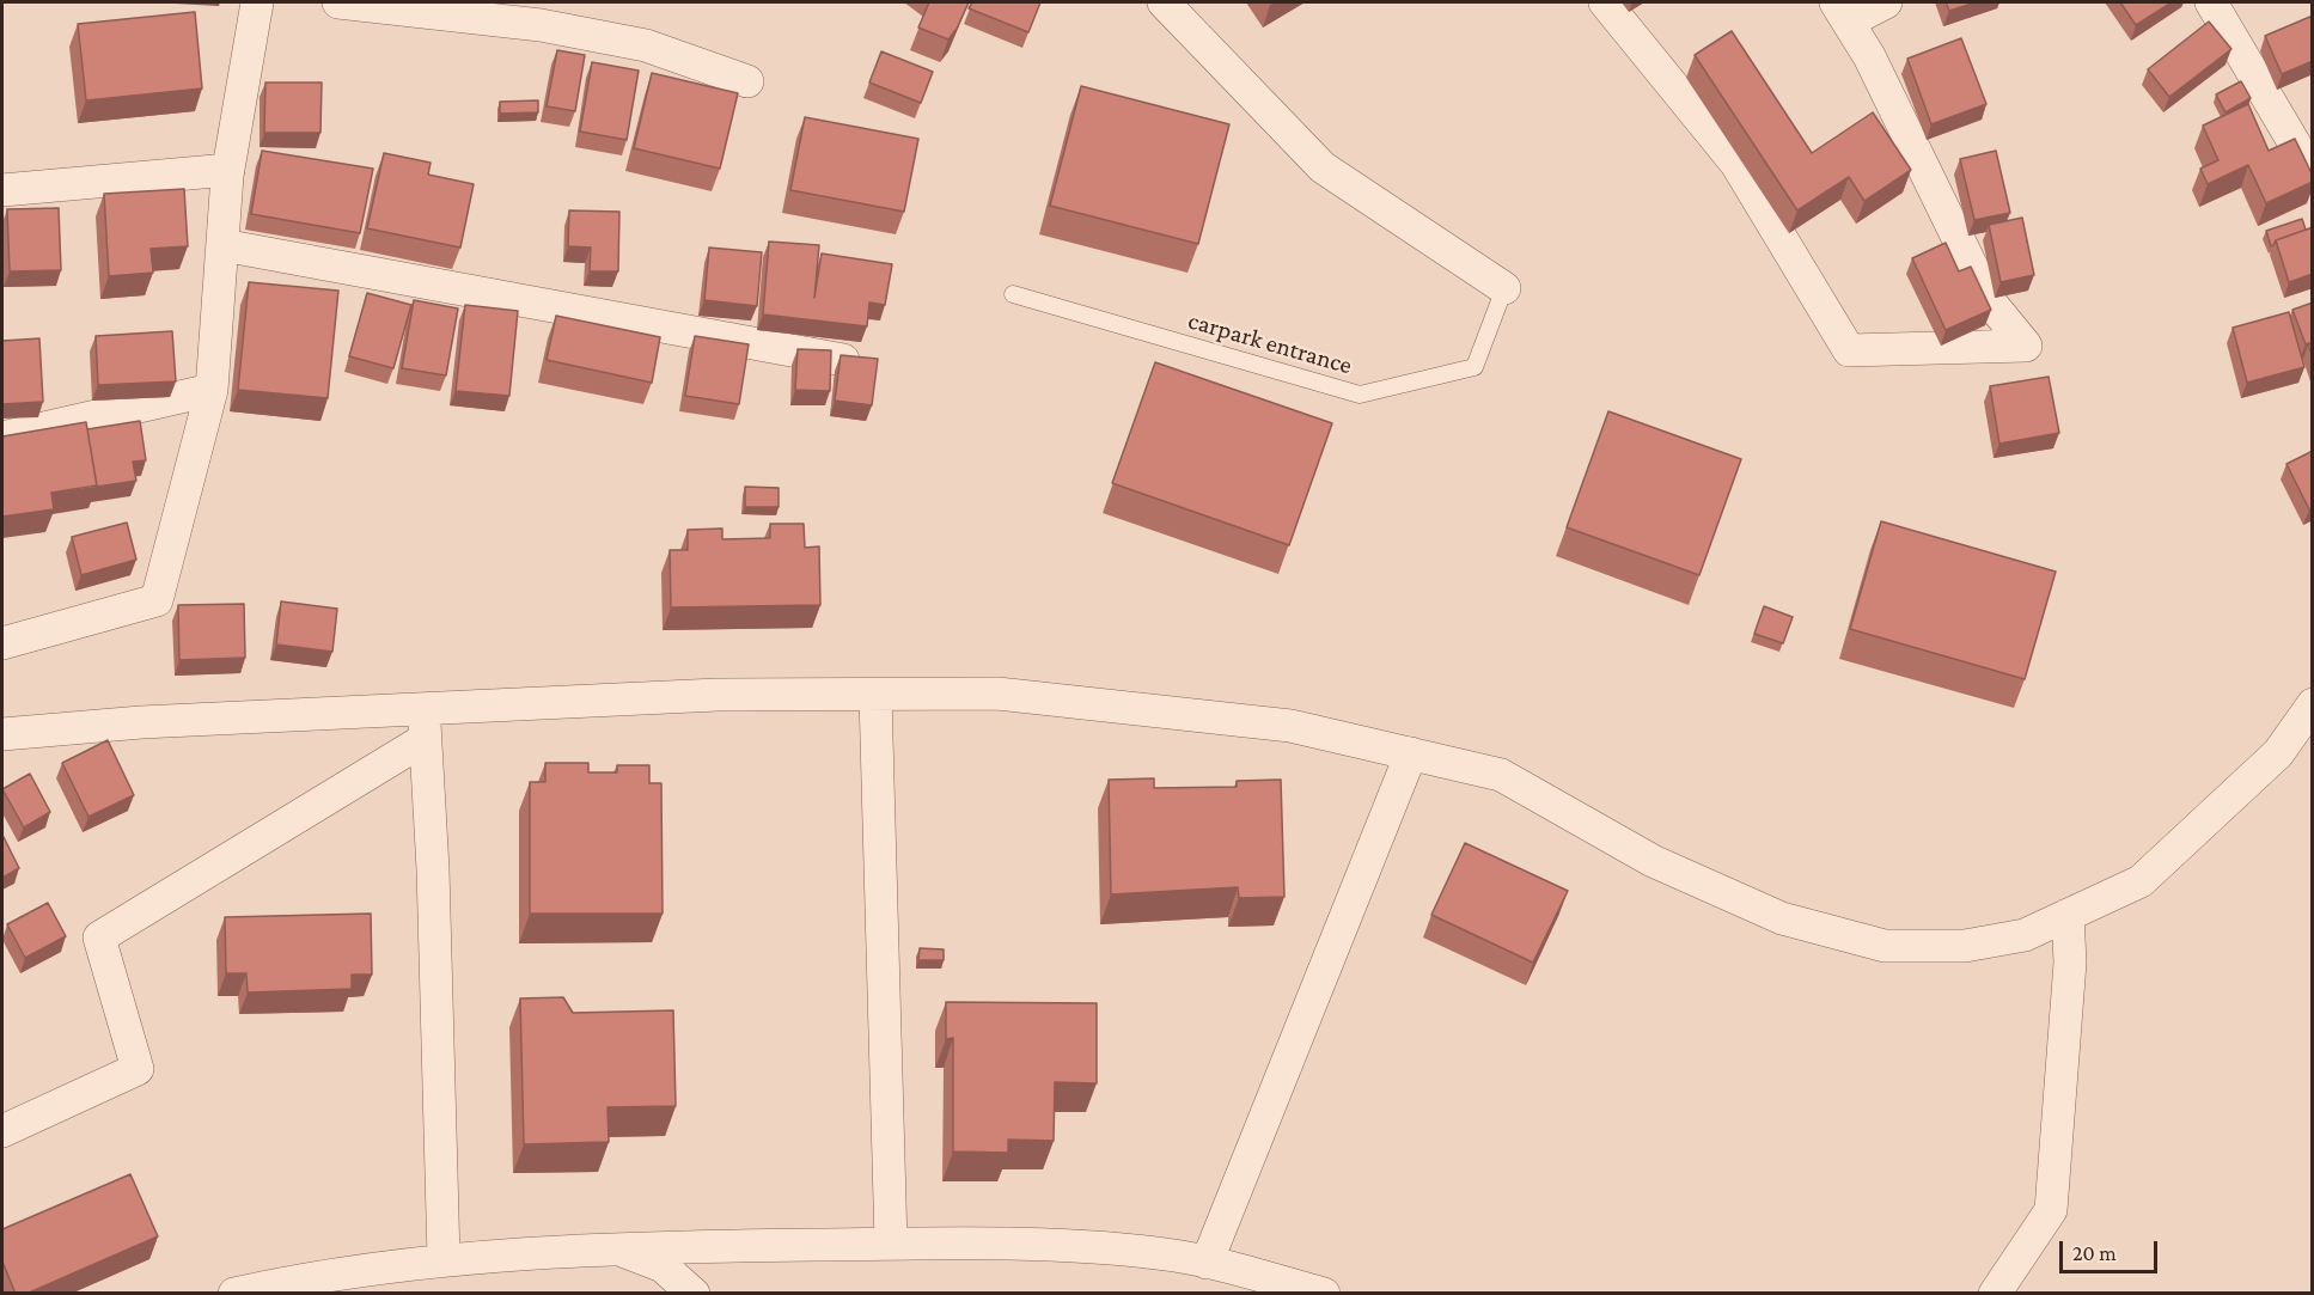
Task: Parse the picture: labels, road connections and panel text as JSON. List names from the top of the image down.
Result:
{
  "streets": {
    "lane": ["carpark entrance"]
  },
  "scale_bar": "20 m"
}
